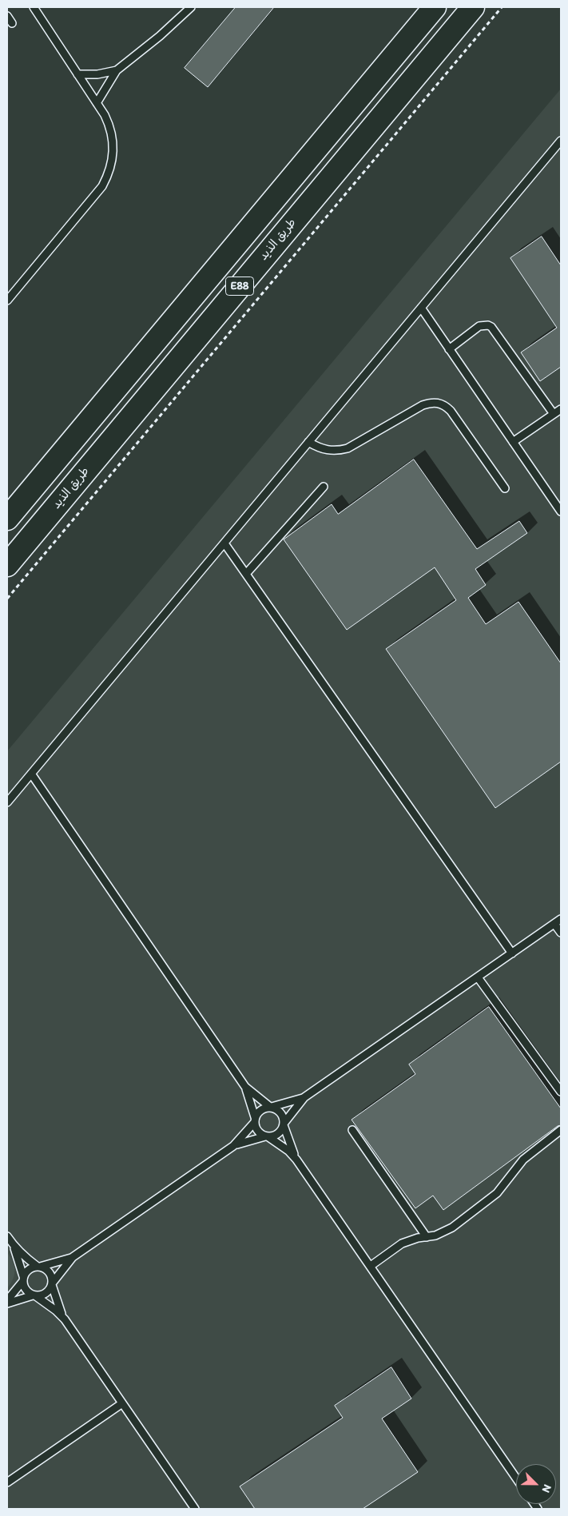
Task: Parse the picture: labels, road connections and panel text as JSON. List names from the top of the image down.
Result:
{
  "streets": {
    "highway": ["طريق الذيد", "E88"]
  },
  "north": "bottom right"
}
